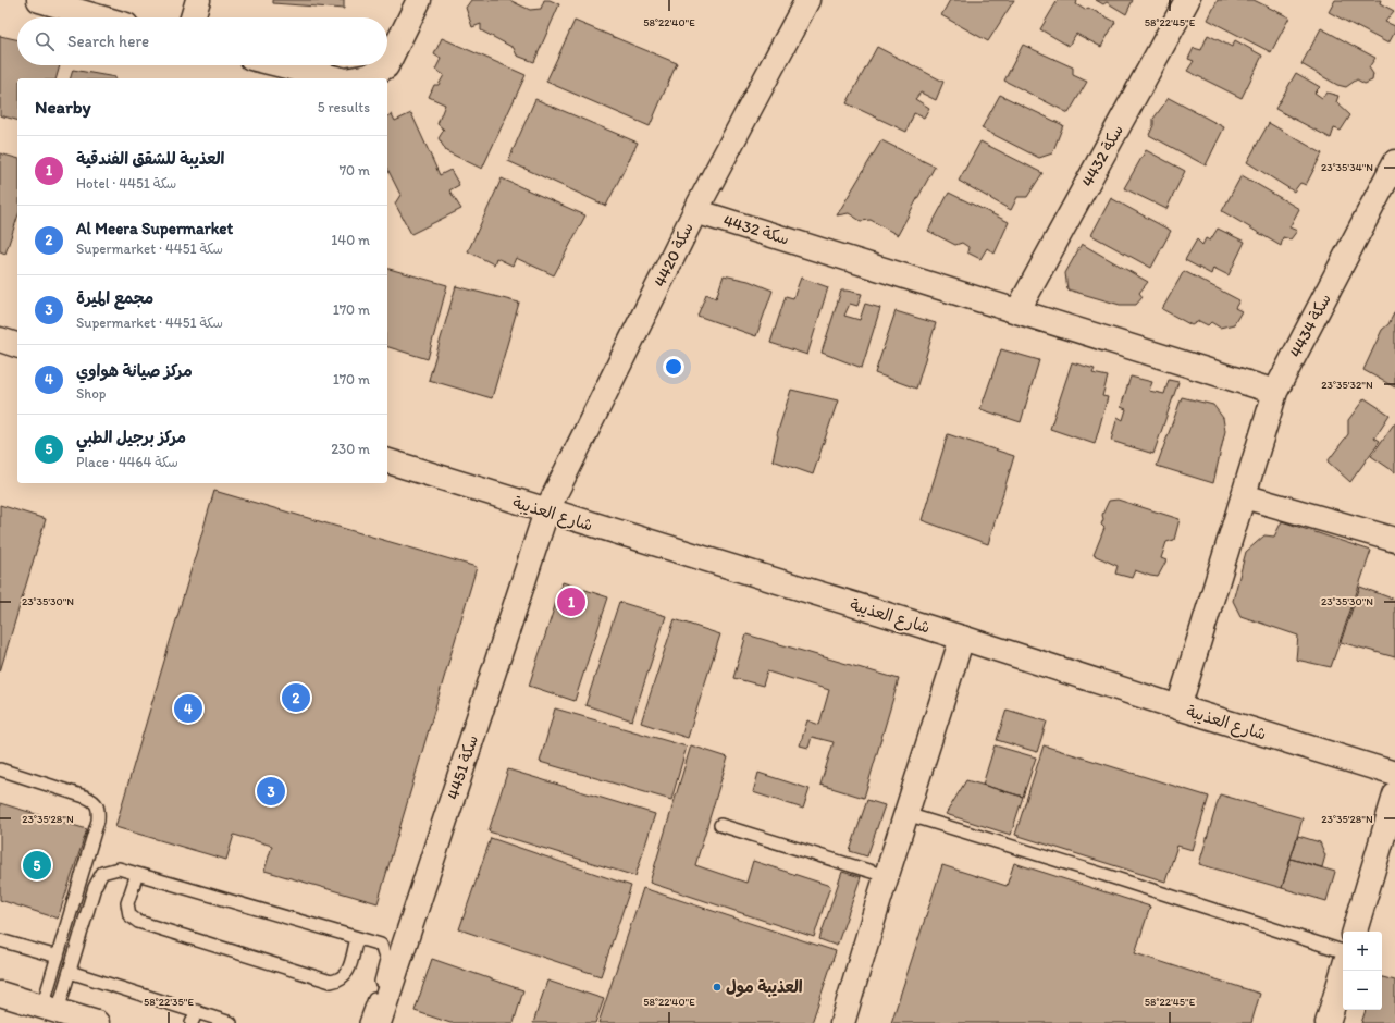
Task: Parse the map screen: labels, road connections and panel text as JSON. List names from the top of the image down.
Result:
{
  "streets": {
    "street": [
      "سكة 4432",
      "سكة 4420",
      "سكة 4434",
      "شارع العذيبة",
      "سكة 4451"
    ]
  },
  "crossings": [
    ["سكة 4432", "سكة 4420"],
    ["سكة 4432", "سكة 4434"],
    ["سكة 4420", "شارع العذيبة"],
    ["سكة 4420", "سكة 4451"],
    ["سكة 4434", "شارع العذيبة"],
    ["شارع العذيبة", "سكة 4451"]
  ],
  "places": ["العذيبة مول"],
  "page": {
    "search": "Search here",
    "heading": ["Nearby", "5 results"],
    "list": [
      {
        "mark": "1",
        "name": "العذيبة للشقق الفندقية",
        "note": "Hotel · سكة 4451",
        "value": "70 m"
      },
      {
        "mark": "2",
        "name": "Al Meera Supermarket",
        "note": "Supermarket · سكة 4451",
        "value": "140 m"
      },
      {
        "mark": "3",
        "name": "مجمع الميرة",
        "note": "Supermarket · سكة 4451",
        "value": "170 m"
      },
      {
        "mark": "4",
        "name": "مركز صيانة هواوي",
        "note": "Shop",
        "value": "170 m"
      },
      {
        "mark": "5",
        "name": "مركز برجيل الطبي",
        "note": "Place · سكة 4464",
        "value": "230 m"
      }
    ],
    "pins": [
      "1",
      "2",
      "4",
      "3",
      "5"
    ],
    "map_buttons": ["+", "−"]
  },
  "coordinates": [
    "58°22'40\"E",
    "58°22'45\"E",
    "23°35'34\"N",
    "23°35'32\"N",
    "23°35'30\"N",
    "23°35'28\"N",
    "58°22'35\"E"
  ]
}
